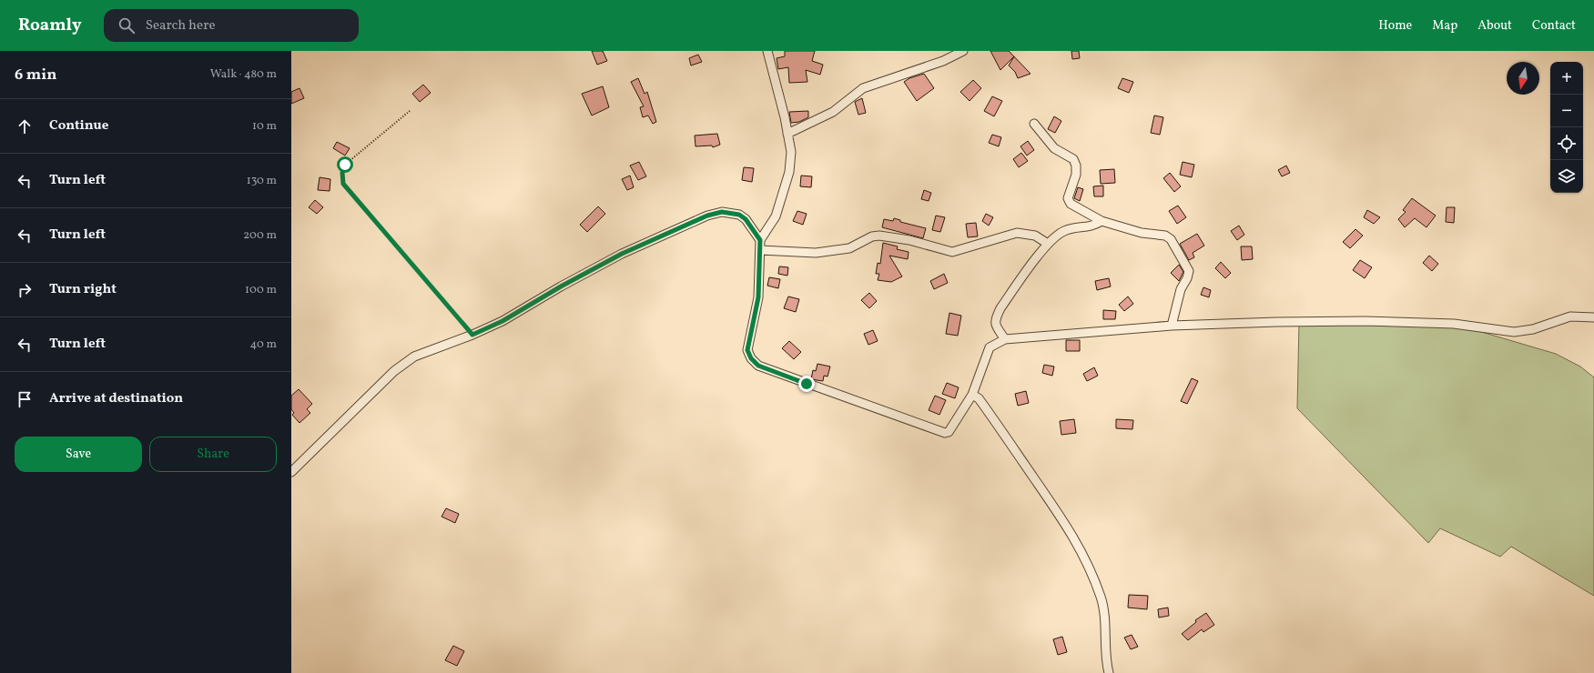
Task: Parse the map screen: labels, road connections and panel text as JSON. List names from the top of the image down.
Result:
{
  "north": "bottom",
  "page": {
    "header": "Roamly",
    "search": "Search here",
    "nav": [
      "Home",
      "Map",
      "About",
      "Contact"
    ],
    "heading": ["6 min", "Walk · 480 m"],
    "map_buttons": ["+", "−"],
    "list": [
      ["Continue", "10 m"],
      ["Turn left", "130 m"],
      ["Turn left", "200 m"],
      ["Turn right", "100 m"],
      ["Turn left", "40 m"],
      "Arrive at destination"
    ],
    "buttons": ["Save", "Share"]
  }
}
